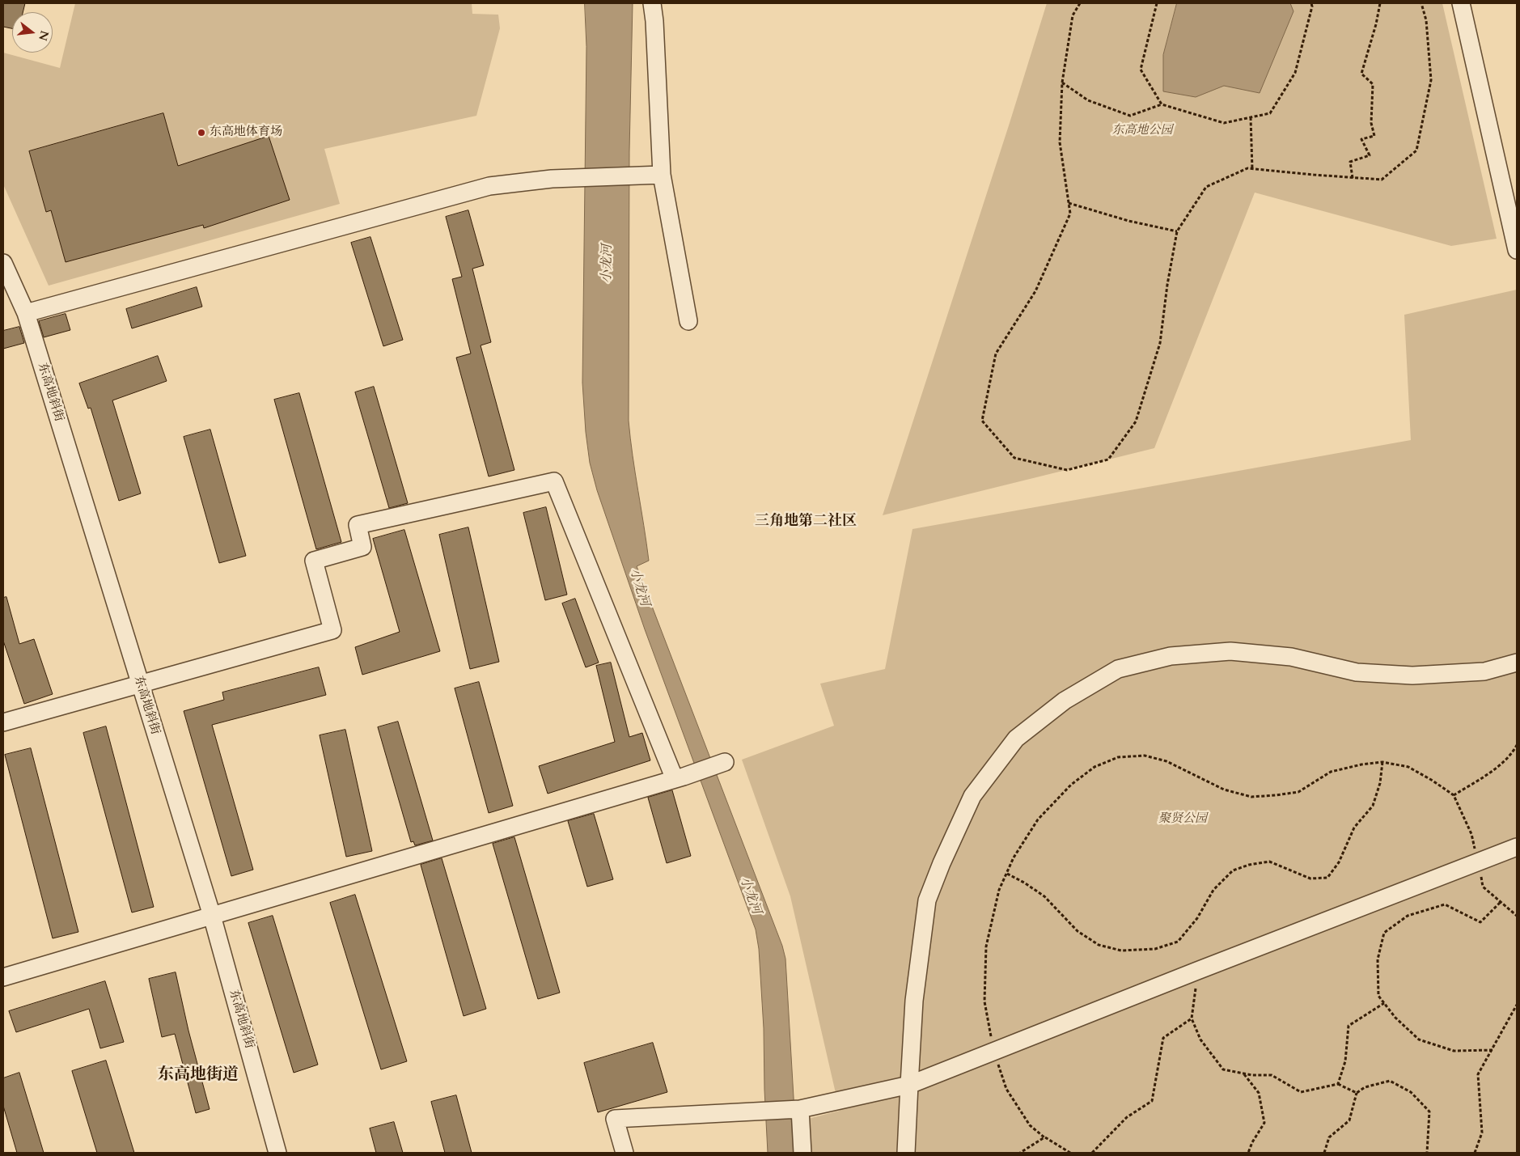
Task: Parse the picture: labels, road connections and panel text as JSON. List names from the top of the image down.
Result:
{
  "streets": {
    "street": ["东高地斜街"]
  },
  "districts": ["三角地第二社区", "东高地街道"],
  "water": ["小龙河"],
  "parks": ["东高地公园", "聚贤公园"],
  "places": ["东高地体育场"],
  "north": "right"
}
